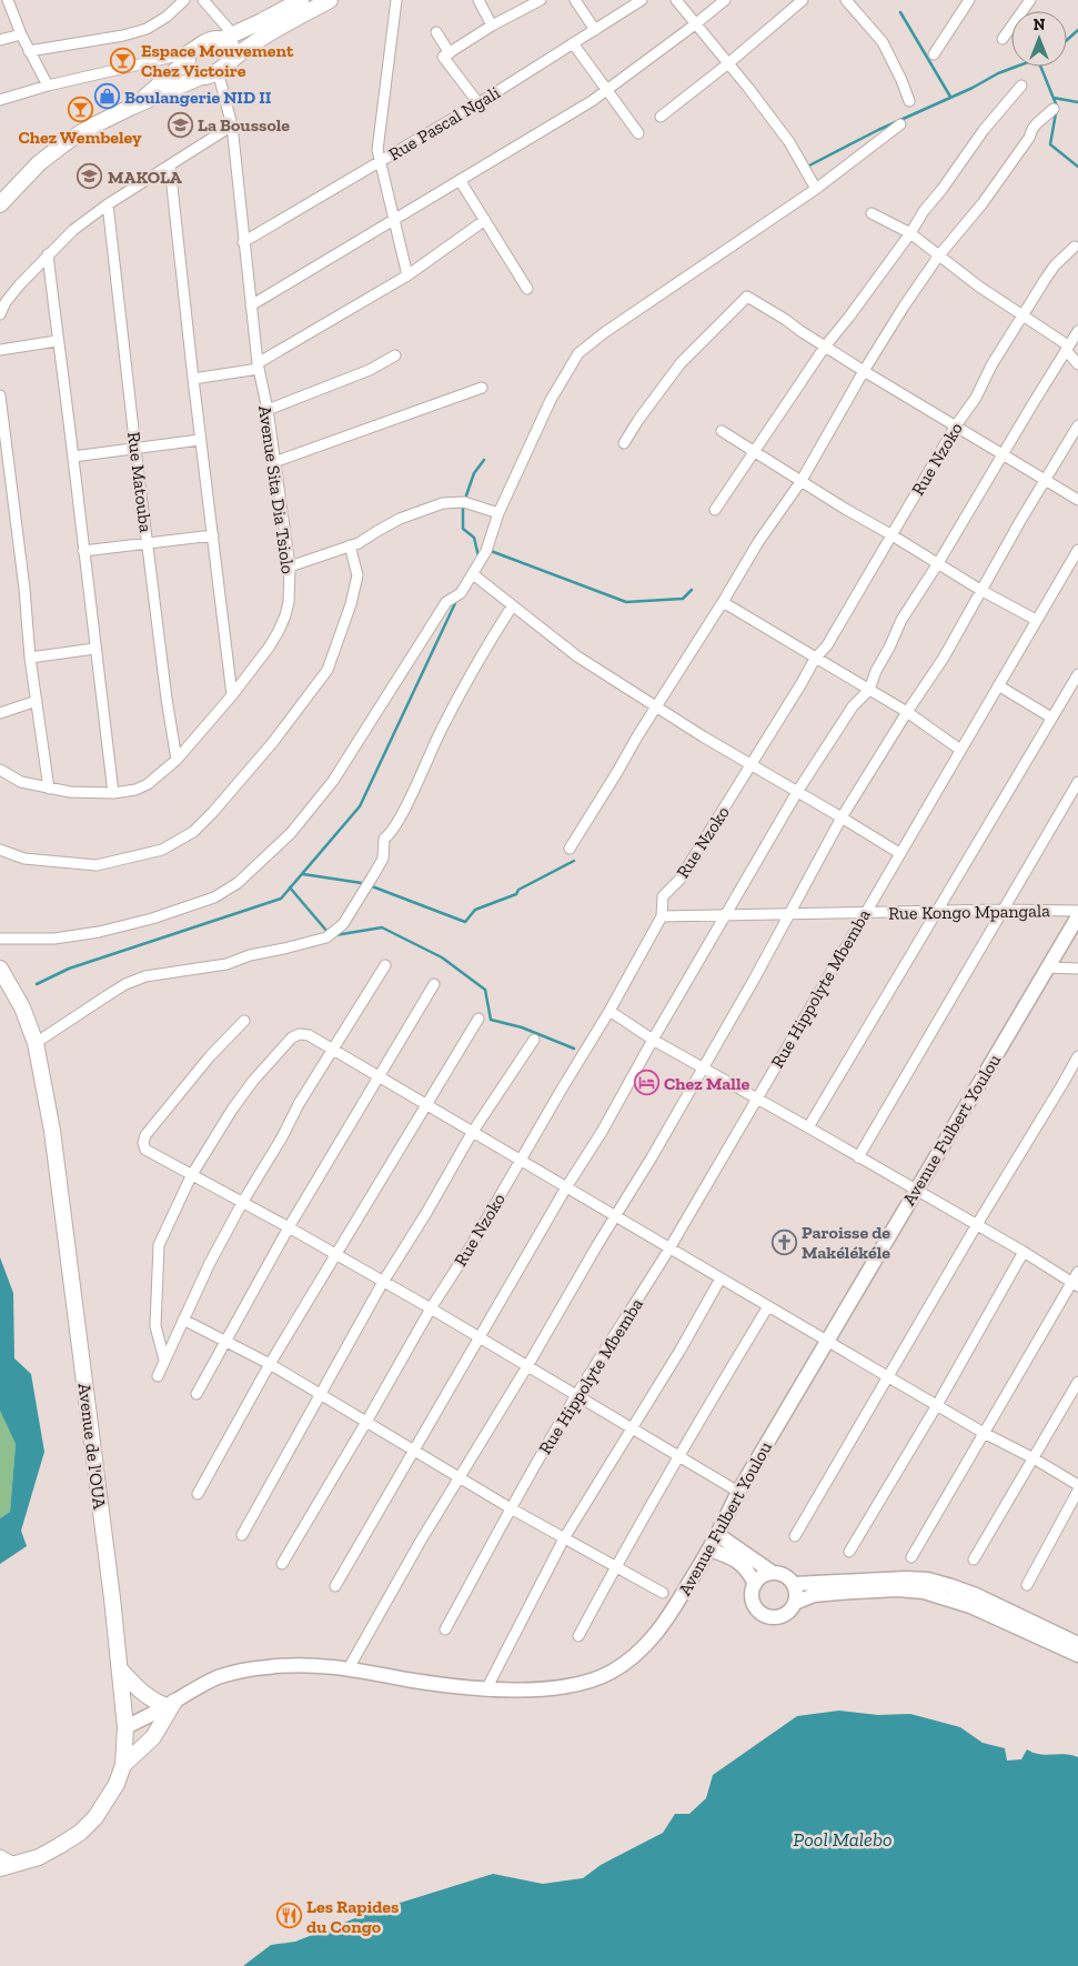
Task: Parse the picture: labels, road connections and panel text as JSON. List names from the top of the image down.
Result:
{
  "streets": {
    "main road": ["Avenue Fulbert Youlou", "Avenue de l'OUA"],
    "street": [
      "Rue Pascal Ngali",
      "Rue Nzoko",
      "Rue Matouba",
      "Avenue Sita Dia Tsiolo",
      "Rue Kongo Mpangala",
      "Rue Hippolyte Mbemba"
    ]
  },
  "crossings": [
    ["Rue Pascal Ngali", "Avenue Sita Dia Tsiolo"],
    ["Rue Nzoko", "Rue Kongo Mpangala"],
    ["Rue Matouba", "Avenue Sita Dia Tsiolo"],
    ["Rue Kongo Mpangala", "Rue Hippolyte Mbemba"],
    ["Avenue Fulbert Youlou", "Avenue de l'OUA"]
  ],
  "water": ["Pool Malebo"],
  "places": {
    "bar": ["Espace Mouvement Chez Victoire", "Chez Wembeley"],
    "shop": ["Boulangerie NID II"],
    "school or university": ["La Boussole", "MAKOLA"],
    "hotel": ["Chez Malle"],
    "church": ["Paroisse de Makélékéle"],
    "restaurant": ["Les Rapides du Congo"]
  },
  "north": "top"
}
